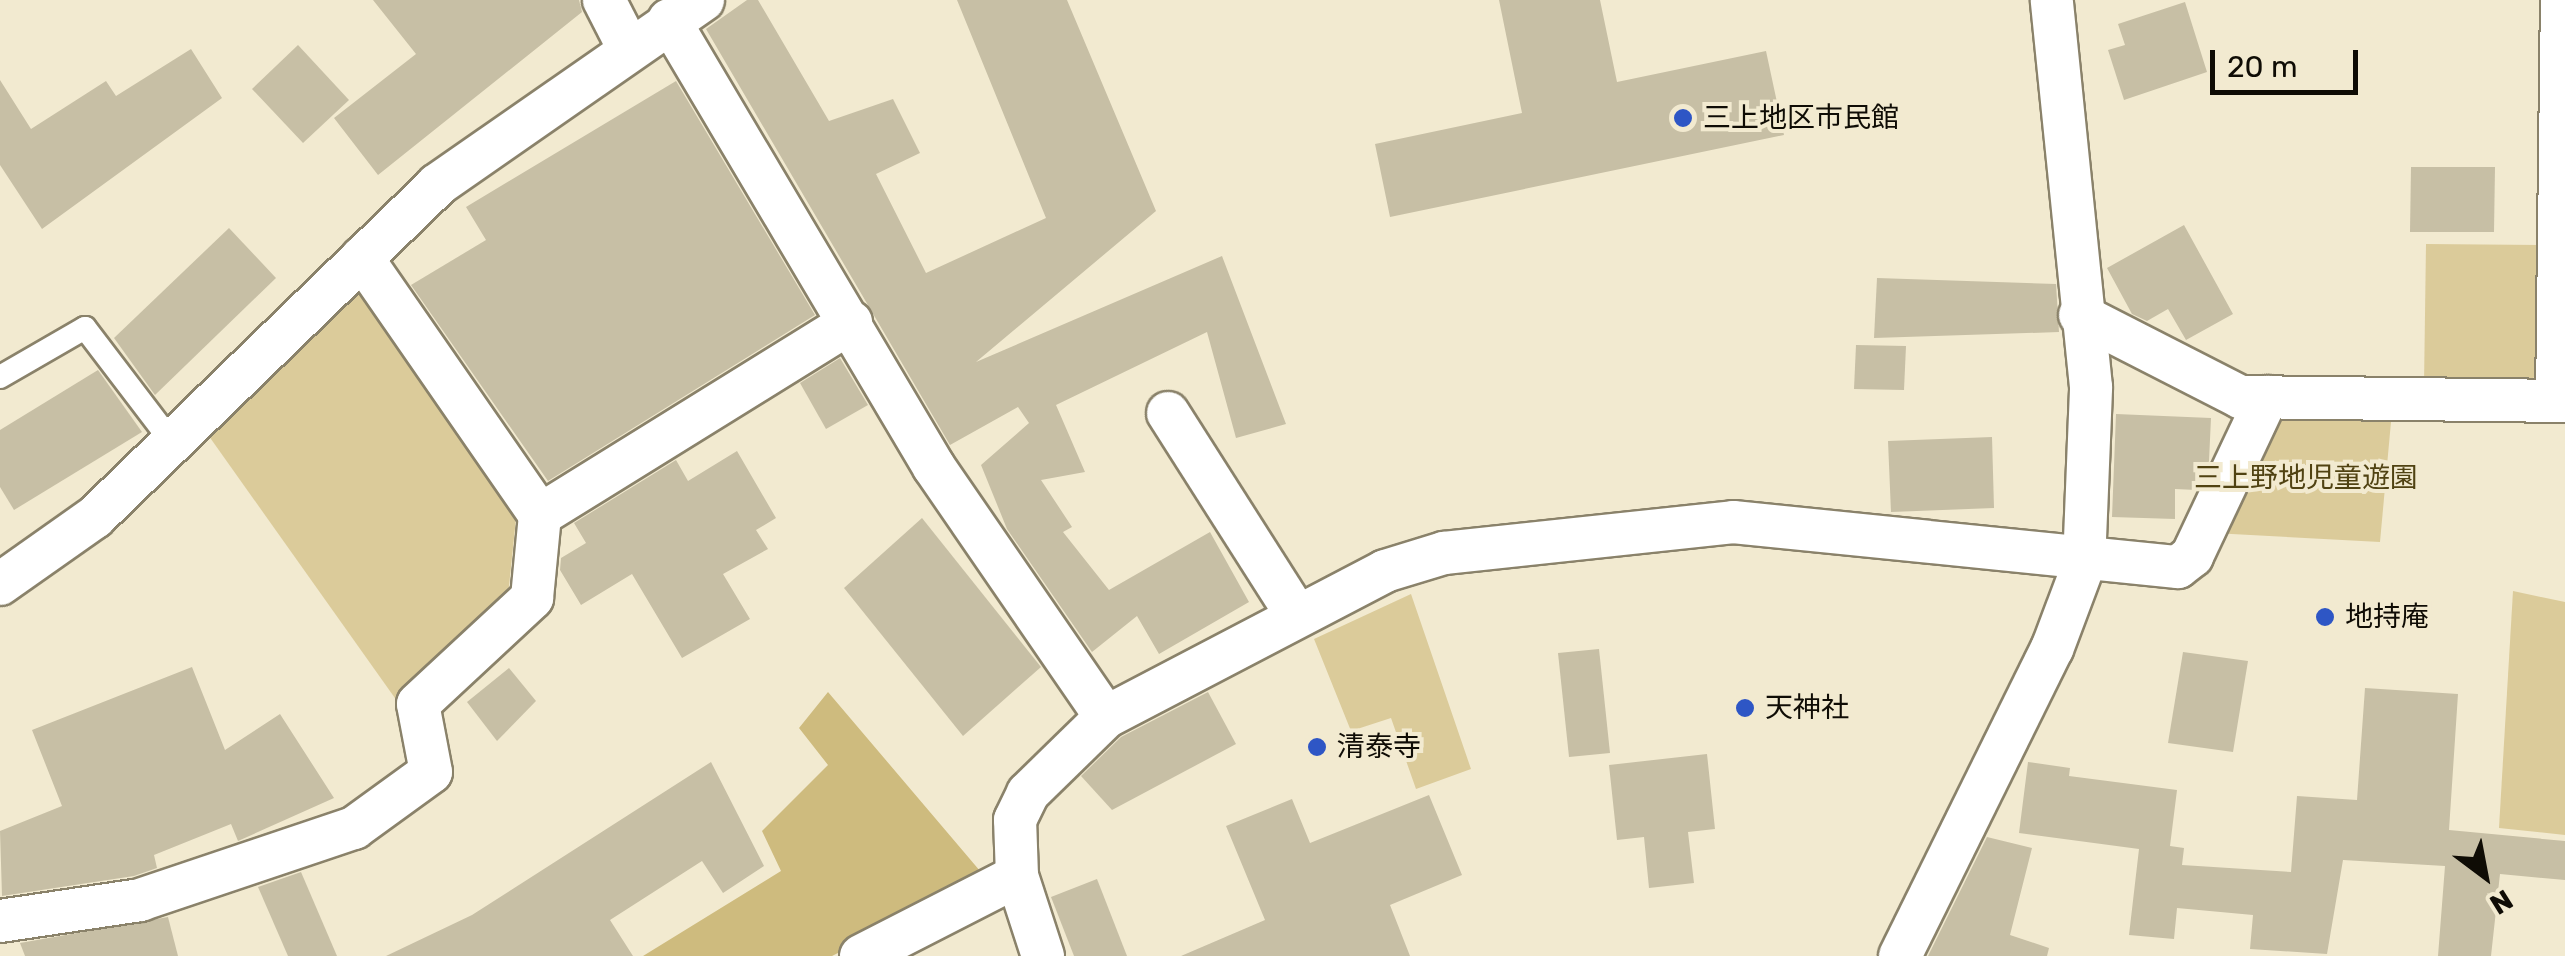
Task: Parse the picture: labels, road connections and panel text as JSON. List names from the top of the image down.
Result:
{
  "parks": ["三上野地児童遊園"],
  "places": [
    "三上地区市民館",
    "地持庵",
    "天神社",
    "清泰寺"
  ],
  "scale_bar": "20 m",
  "north": "bottom right"
}
